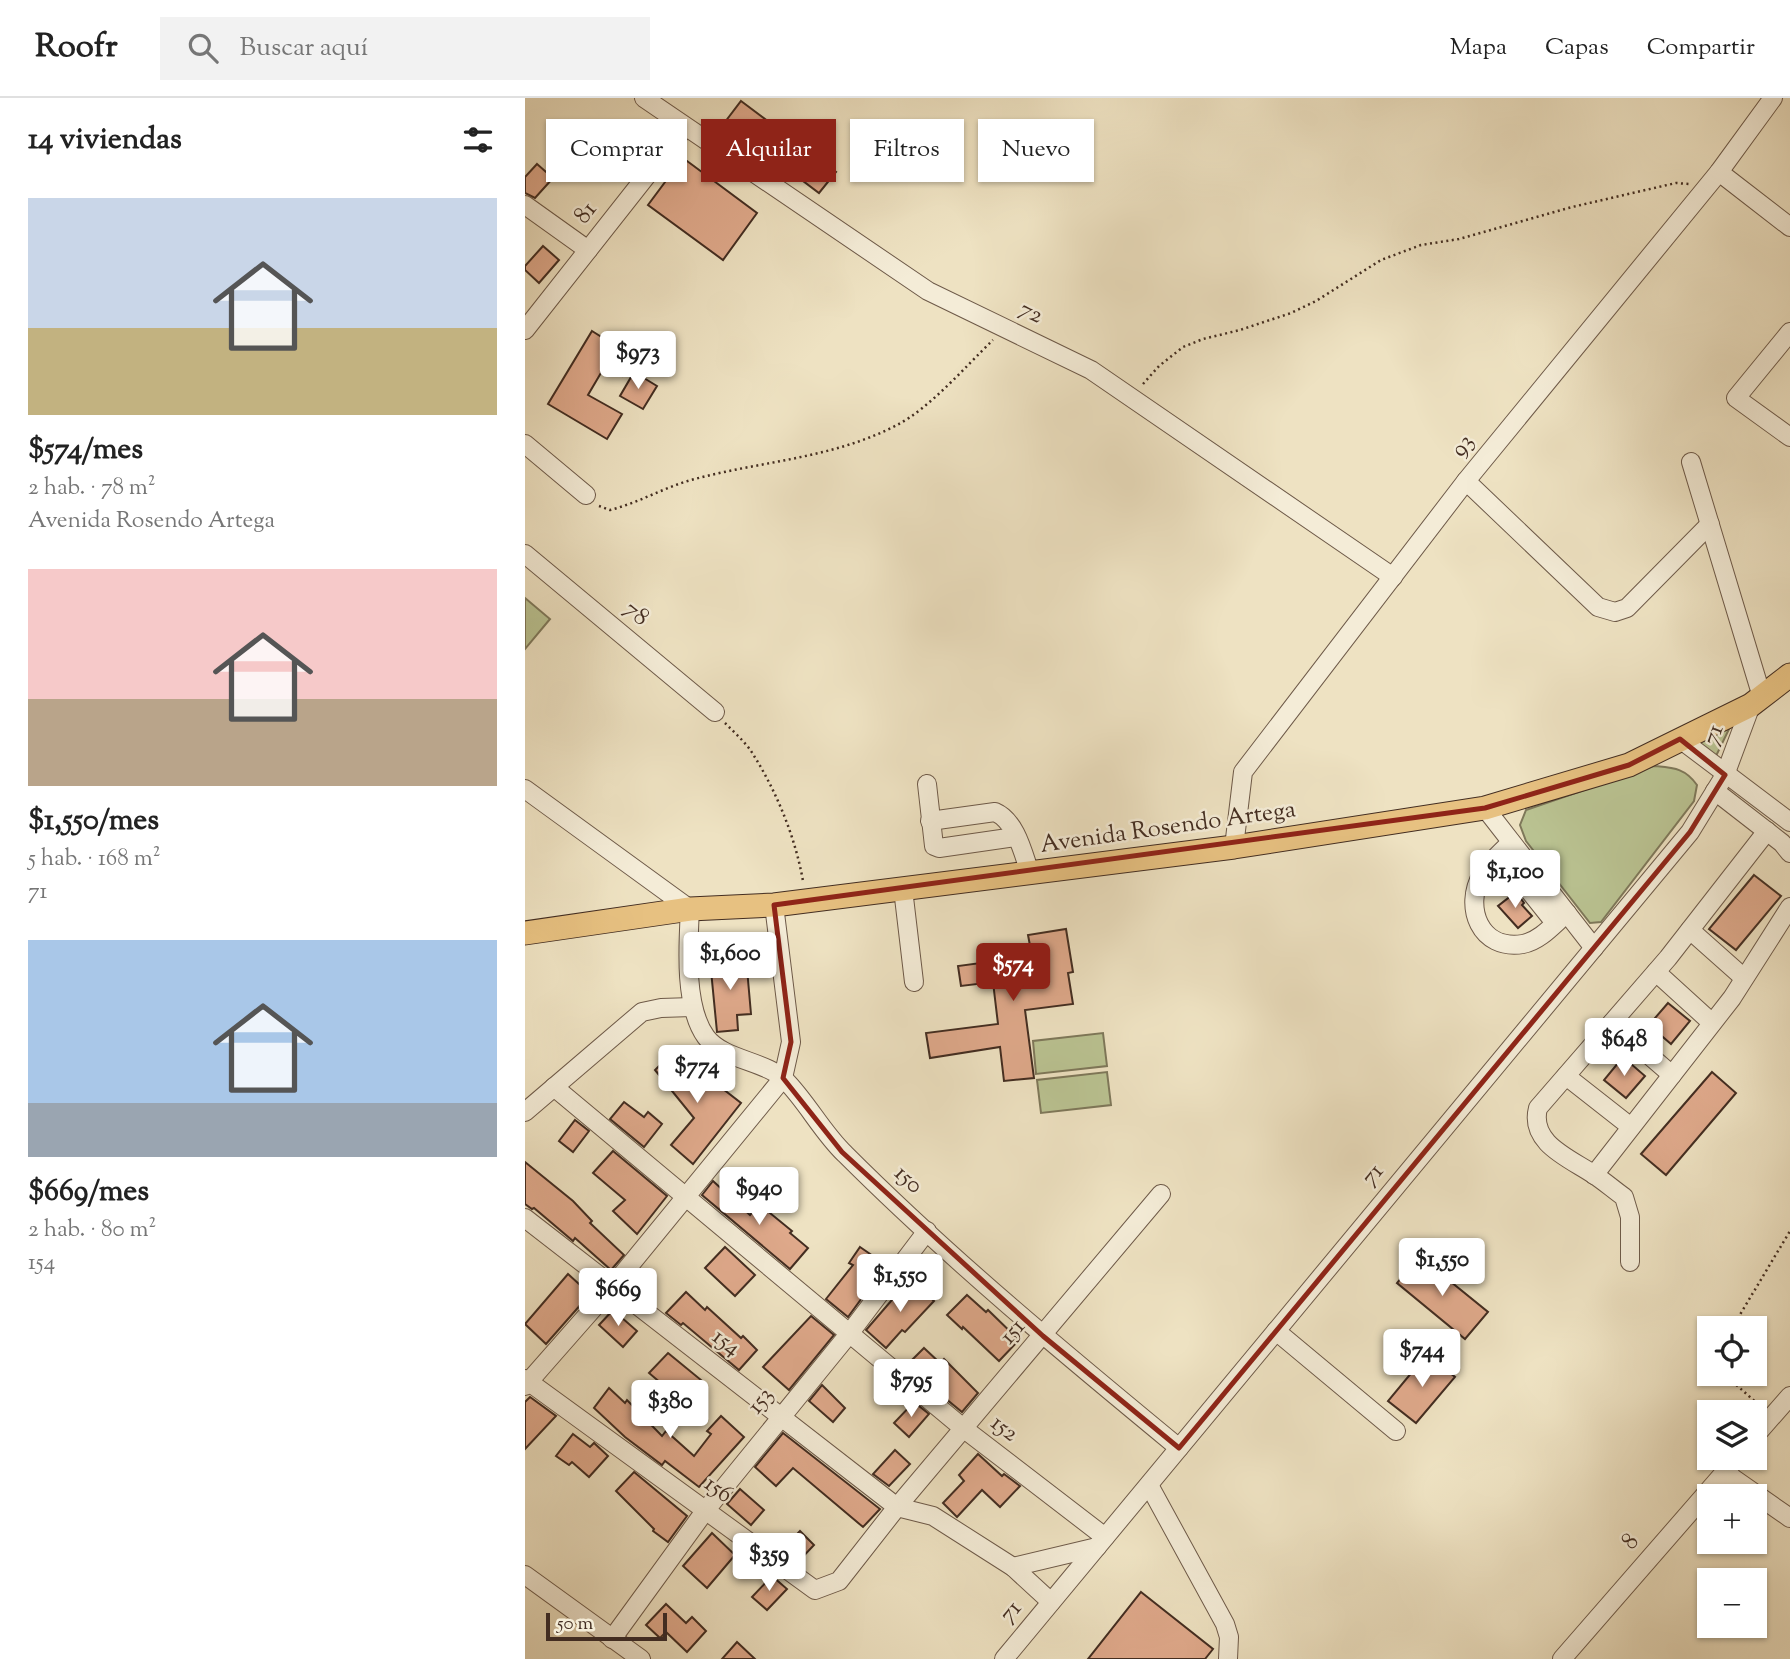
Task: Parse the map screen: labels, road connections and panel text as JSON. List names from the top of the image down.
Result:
{
  "streets": {
    "main road": ["Avenida Rosendo Artega"],
    "street": [
      "81",
      "72",
      "93",
      "78",
      "71",
      "150",
      "151",
      "154",
      "153",
      "152",
      "156",
      "8"
    ]
  },
  "crossings": [
    ["72", "93"],
    ["93", "Avenida Rosendo Artega"],
    ["71", "Avenida Rosendo Artega"],
    ["71", "150"],
    ["71", "152"],
    ["Avenida Rosendo Artega", "150"],
    ["150", "151"],
    ["150", "153"],
    ["151", "154"],
    ["151", "152"],
    ["151", "156"],
    ["154", "153"],
    ["153", "152"],
    ["153", "156"]
  ],
  "scale_bar": "50 m",
  "page": {
    "header": "Roofr",
    "search": "Buscar aquí",
    "nav": ["Mapa", "Capas", "Compartir"],
    "heading": "14 viviendas",
    "chip": [
      "Comprar",
      "Alquilar",
      "Filtros",
      "Nuevo"
    ],
    "list": [
      {
        "name": "$574/mes",
        "note": "2 hab. · 78 m² · Avenida Rosendo Artega"
      },
      {
        "name": "$1,550/mes",
        "note": "5 hab. · 168 m² · 71"
      },
      {
        "name": "$669/mes",
        "note": "2 hab. · 80 m² · 154"
      }
    ],
    "price": [
      "$973",
      "$1,100",
      "$1,600",
      "$574",
      "$648",
      "$774",
      "$940",
      "$1,550",
      "$1,550",
      "$669",
      "$744",
      "$795",
      "$380",
      "$359"
    ],
    "map_buttons": ["+", "−"],
    "scale": "50 m"
  }
}
